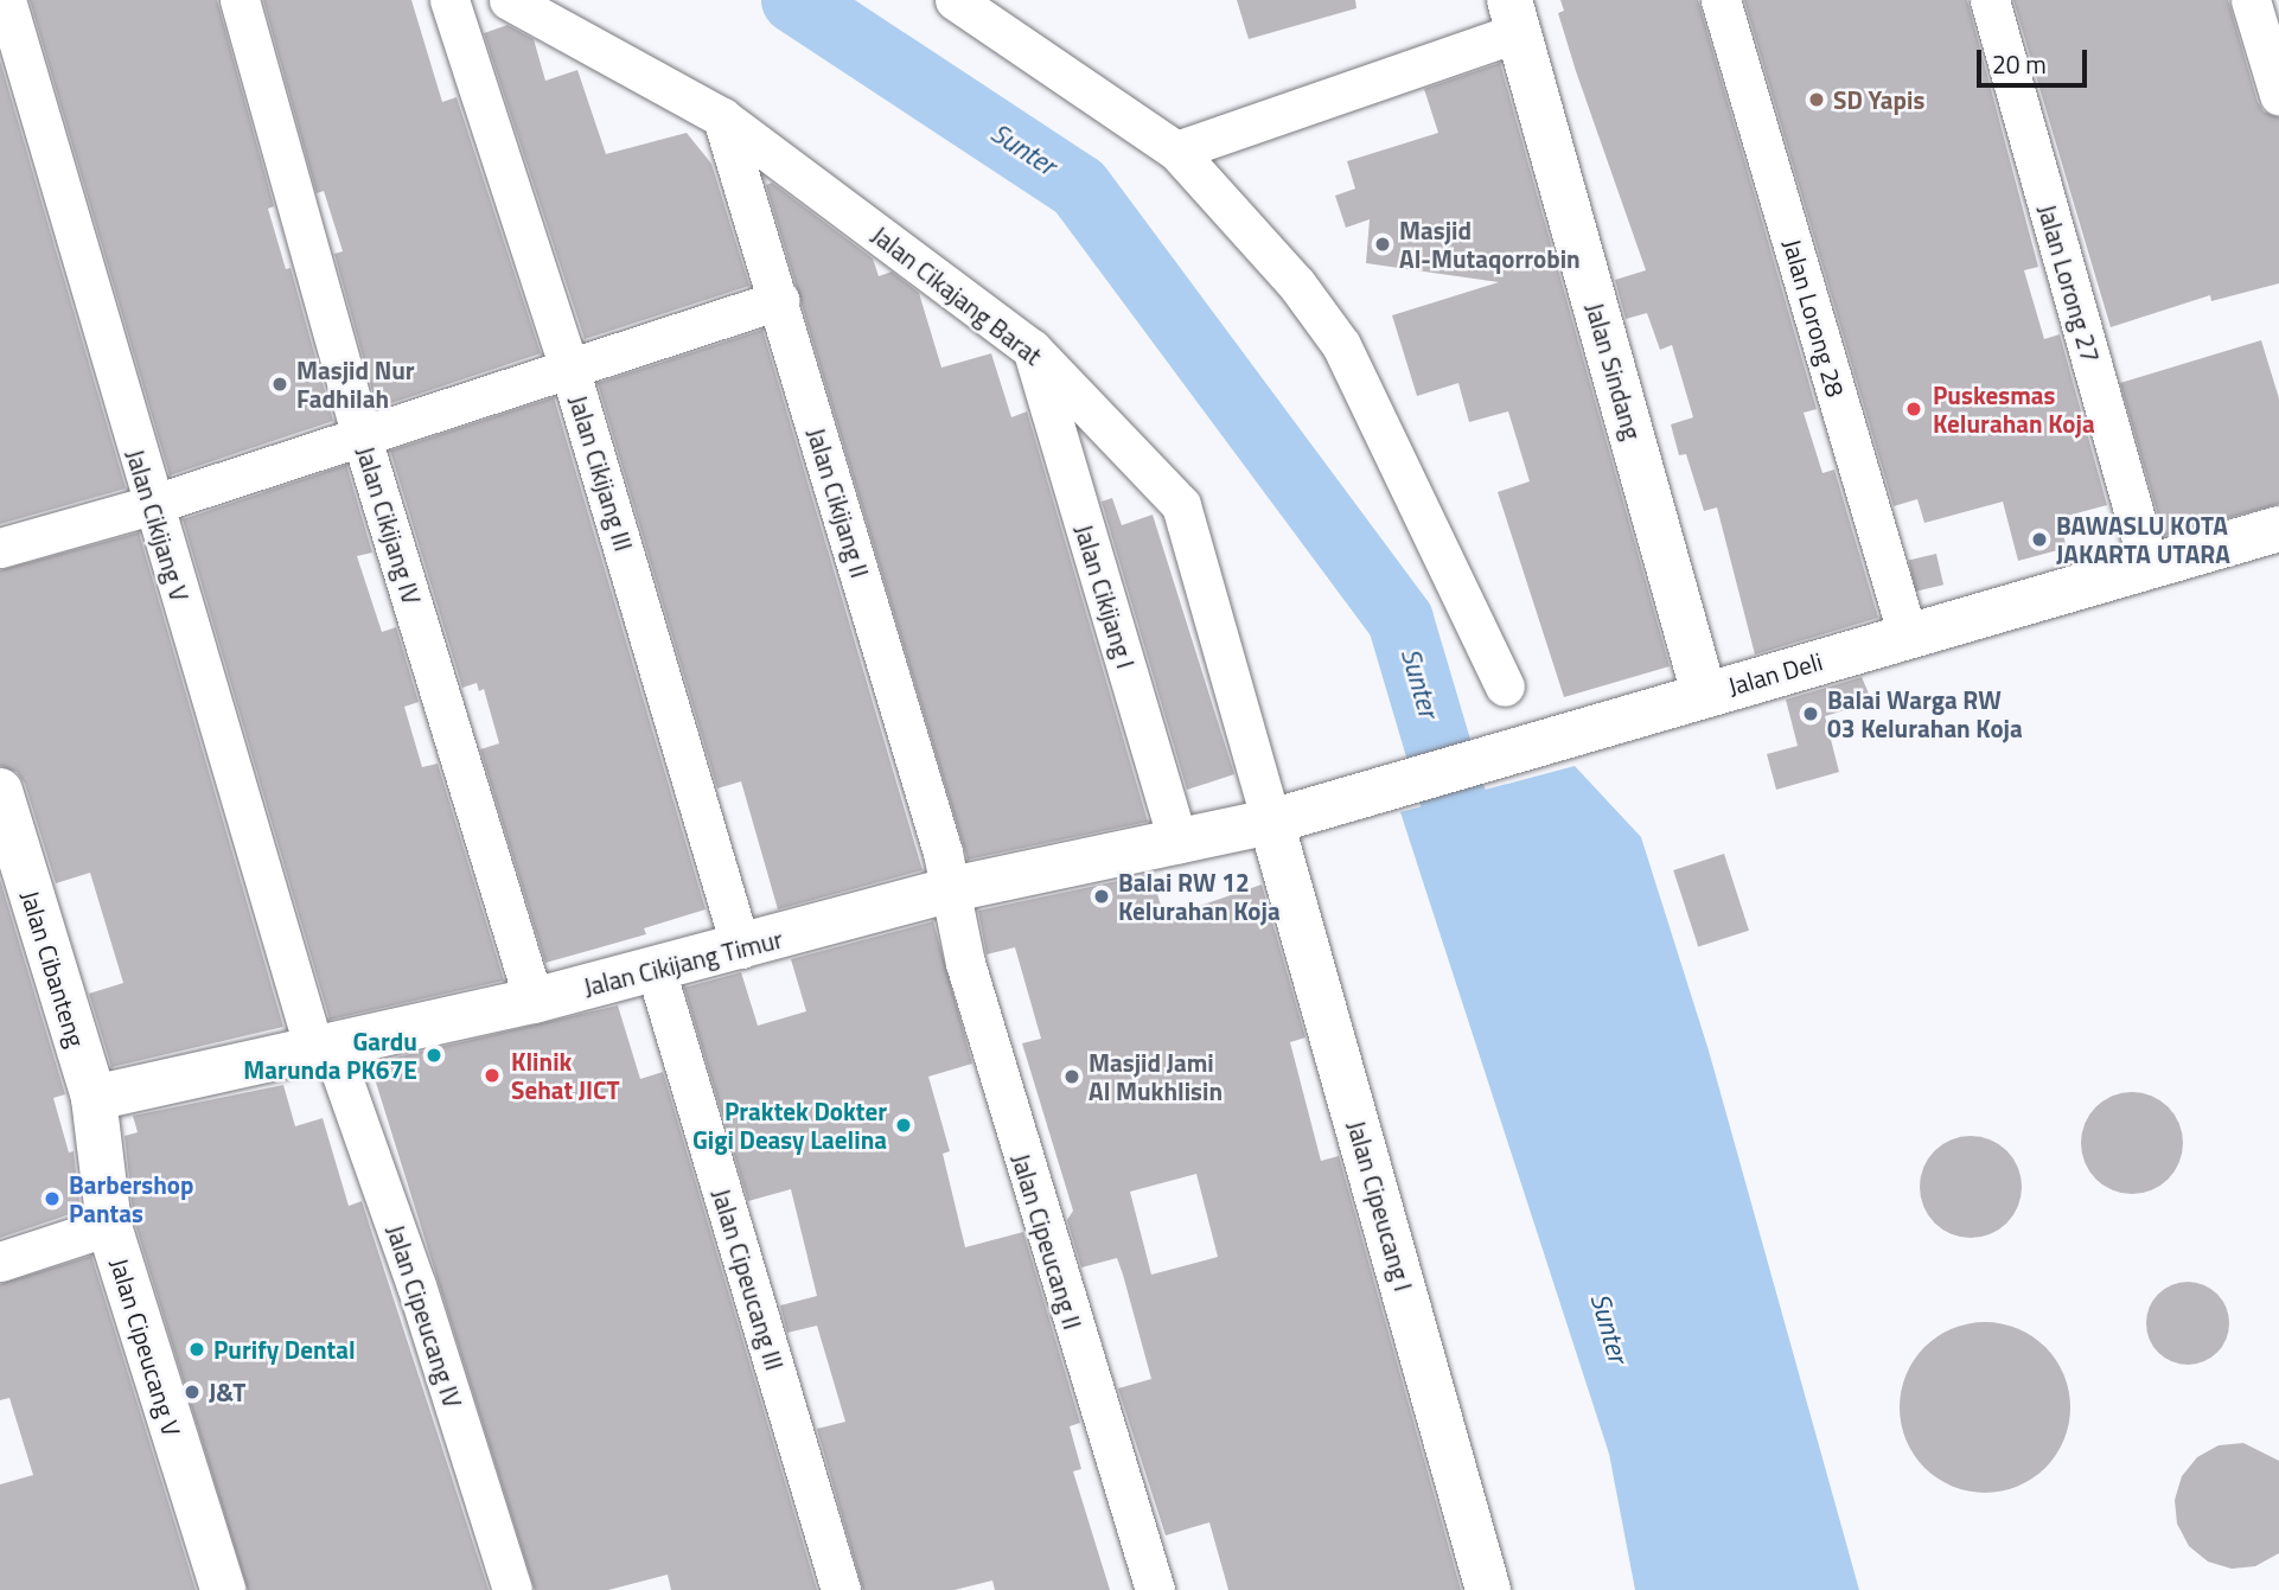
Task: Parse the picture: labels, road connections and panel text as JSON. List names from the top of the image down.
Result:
{
  "streets": {
    "street": [
      "Jalan Lorong 27",
      "Jalan Cikajang Barat",
      "Jalan Lorong 28",
      "Jalan Sindang",
      "Jalan Cikijang III",
      "Jalan Cikijang II",
      "Jalan Cikijang V",
      "Jalan Cikijang IV",
      "Jalan Cikijang I",
      "Jalan Deli",
      "Jalan Cikijang Timur",
      "Jalan Cibanteng",
      "Jalan Cipeucang I",
      "Jalan Cipeucang II",
      "Jalan Cipeucang III",
      "Jalan Cipeucang IV",
      "Jalan Cipeucang V"
    ]
  },
  "crossings": [
    ["Jalan Lorong 27", "Jalan Deli"],
    ["Jalan Cikajang Barat", "Jalan Cikijang II"],
    ["Jalan Cikajang Barat", "Jalan Cikijang I"],
    ["Jalan Cikajang Barat", "Jalan Deli"],
    ["Jalan Cikajang Barat", "Jalan Cikijang Timur"],
    ["Jalan Cikajang Barat", "Jalan Cipeucang I"],
    ["Jalan Lorong 28", "Jalan Deli"],
    ["Jalan Sindang", "Jalan Deli"],
    ["Jalan Cikijang III", "Jalan Cikijang Timur"],
    ["Jalan Cikijang II", "Jalan Cikijang Timur"],
    ["Jalan Cikijang II", "Jalan Cipeucang II"],
    ["Jalan Cikijang V", "Jalan Cikijang Timur"],
    ["Jalan Cikijang V", "Jalan Cipeucang IV"],
    ["Jalan Cikijang IV", "Jalan Cikijang Timur"],
    ["Jalan Cikijang I", "Jalan Cikijang Timur"],
    ["Jalan Deli", "Jalan Cikijang Timur"],
    ["Jalan Deli", "Jalan Cipeucang I"],
    ["Jalan Cikijang Timur", "Jalan Cibanteng"],
    ["Jalan Cikijang Timur", "Jalan Cipeucang I"],
    ["Jalan Cikijang Timur", "Jalan Cipeucang II"],
    ["Jalan Cikijang Timur", "Jalan Cipeucang III"],
    ["Jalan Cikijang Timur", "Jalan Cipeucang IV"],
    ["Jalan Cikijang Timur", "Jalan Cipeucang V"],
    ["Jalan Cibanteng", "Jalan Cipeucang V"]
  ],
  "water": ["Sunter"],
  "places": [
    "SD Yapis",
    "Masjid Al-Mutaqorrobin",
    "Masjid Nur Fadhilah",
    "Puskesmas Kelurahan Koja",
    "BAWASLU KOTA JAKARTA UTARA",
    "Balai Warga RW 03 Kelurahan Koja",
    "Balai RW 12 Kelurahan Koja",
    "Gardu Marunda PK67E",
    "Klinik Sehat JICT",
    "Masjid Jami Al Mukhlisin",
    "Praktek Dokter Gigi Deasy Laelina",
    "Barbershop Pantas",
    "Purify Dental",
    "J&T"
  ],
  "scale_bar": "20 m"
}
